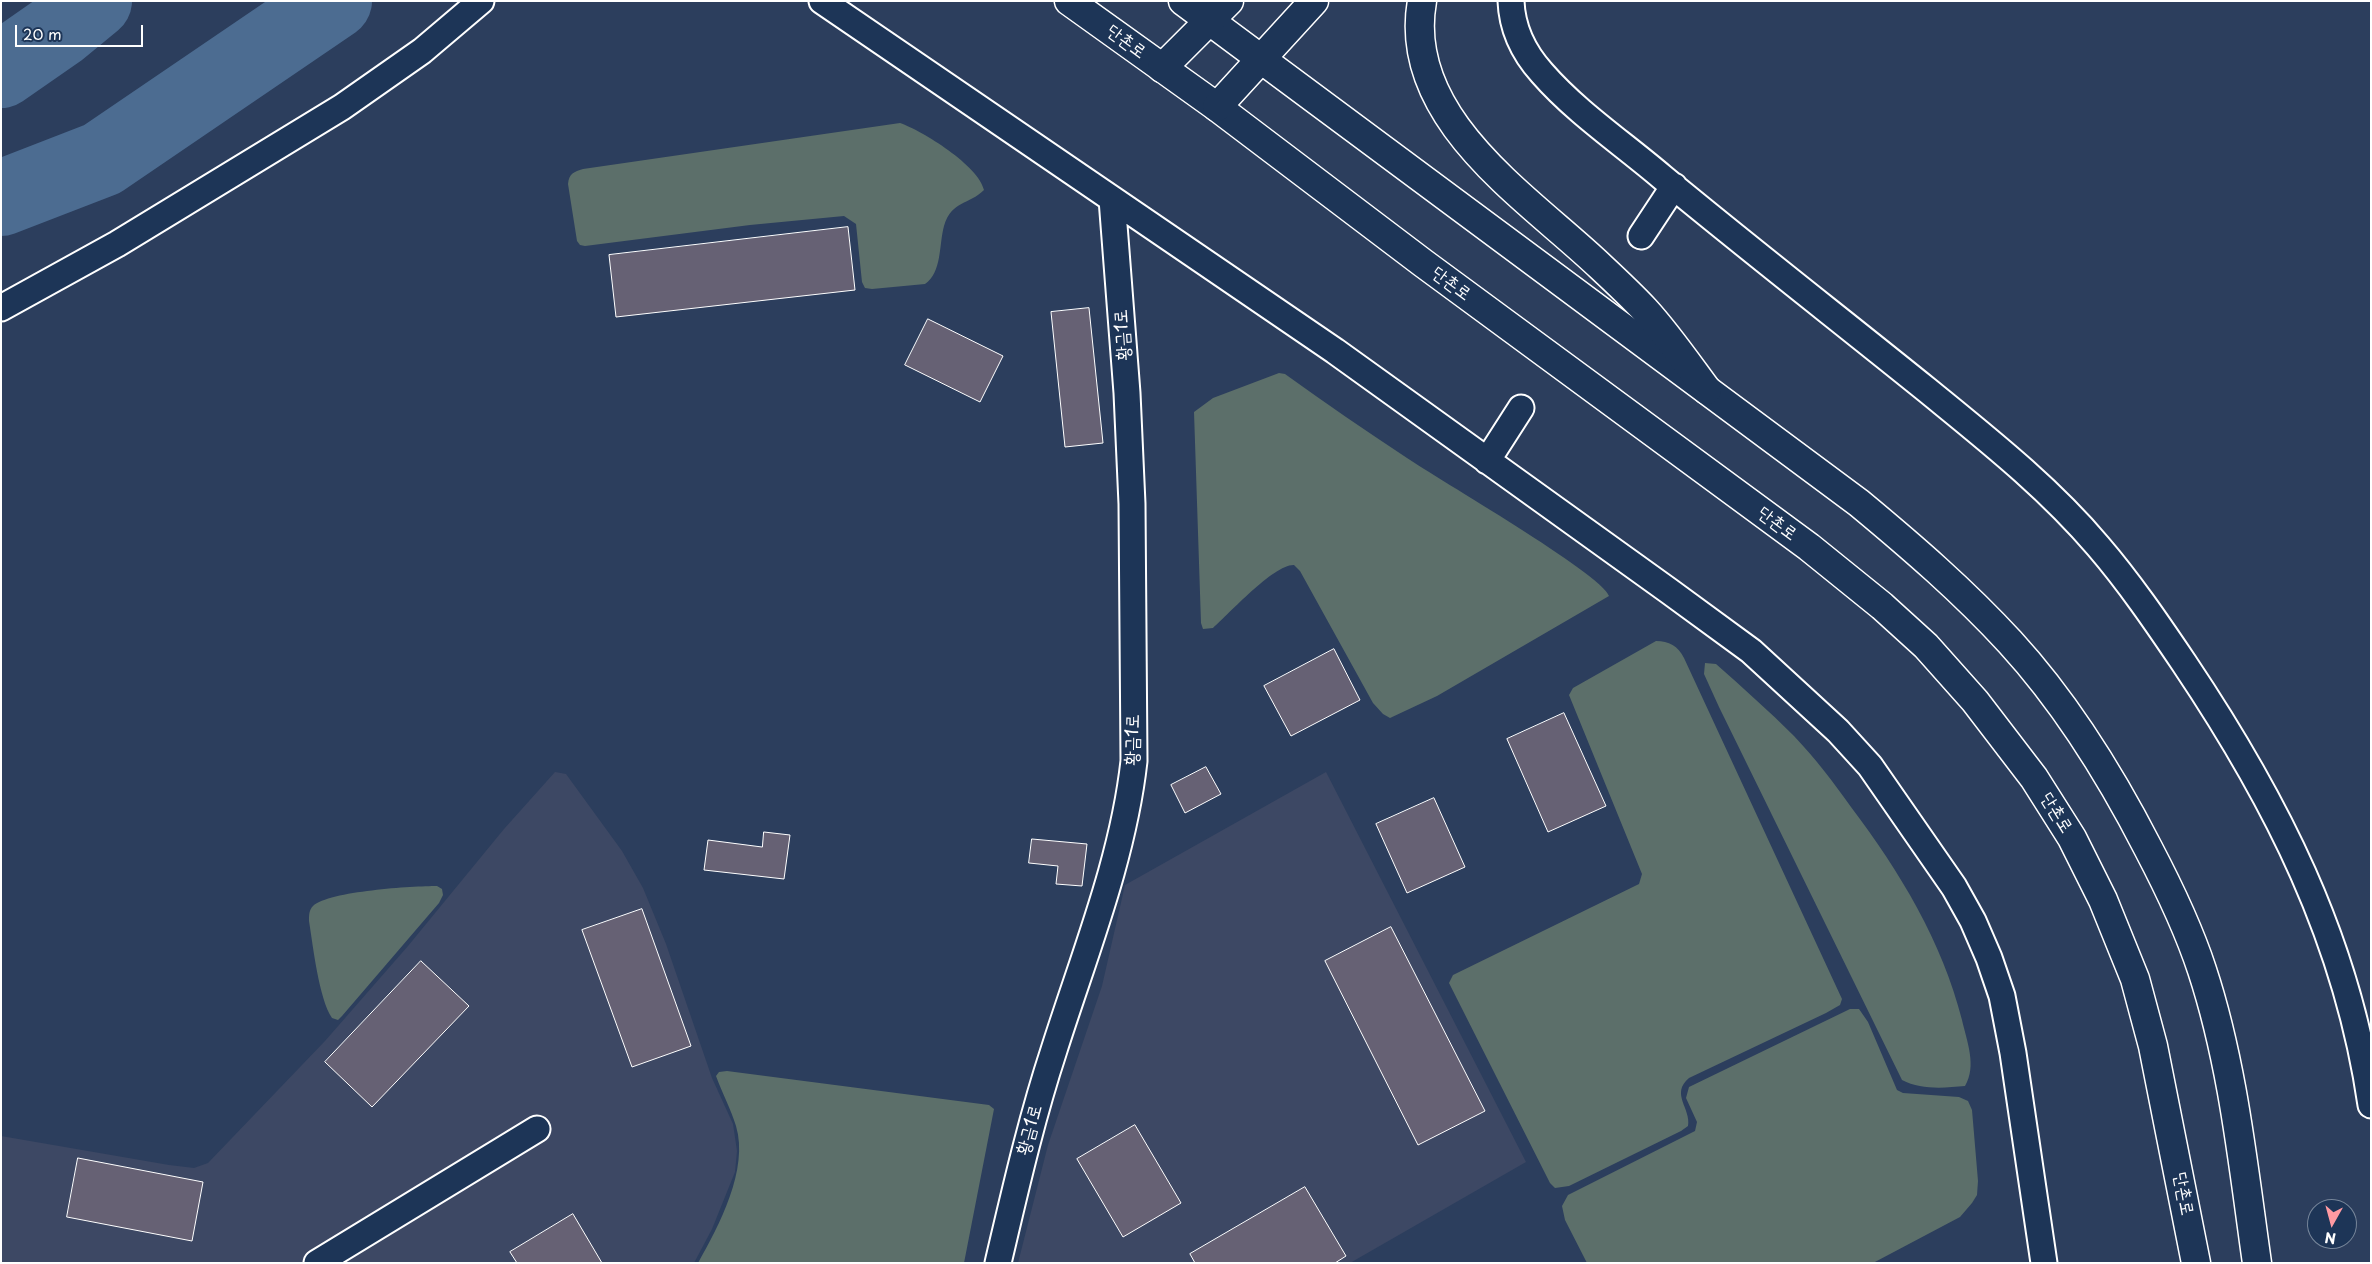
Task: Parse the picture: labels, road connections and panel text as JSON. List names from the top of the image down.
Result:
{
  "streets": {
    "main road": ["단촌로"],
    "lane": ["황금1로"]
  },
  "scale_bar": "20 m",
  "north": "bottom"
}
